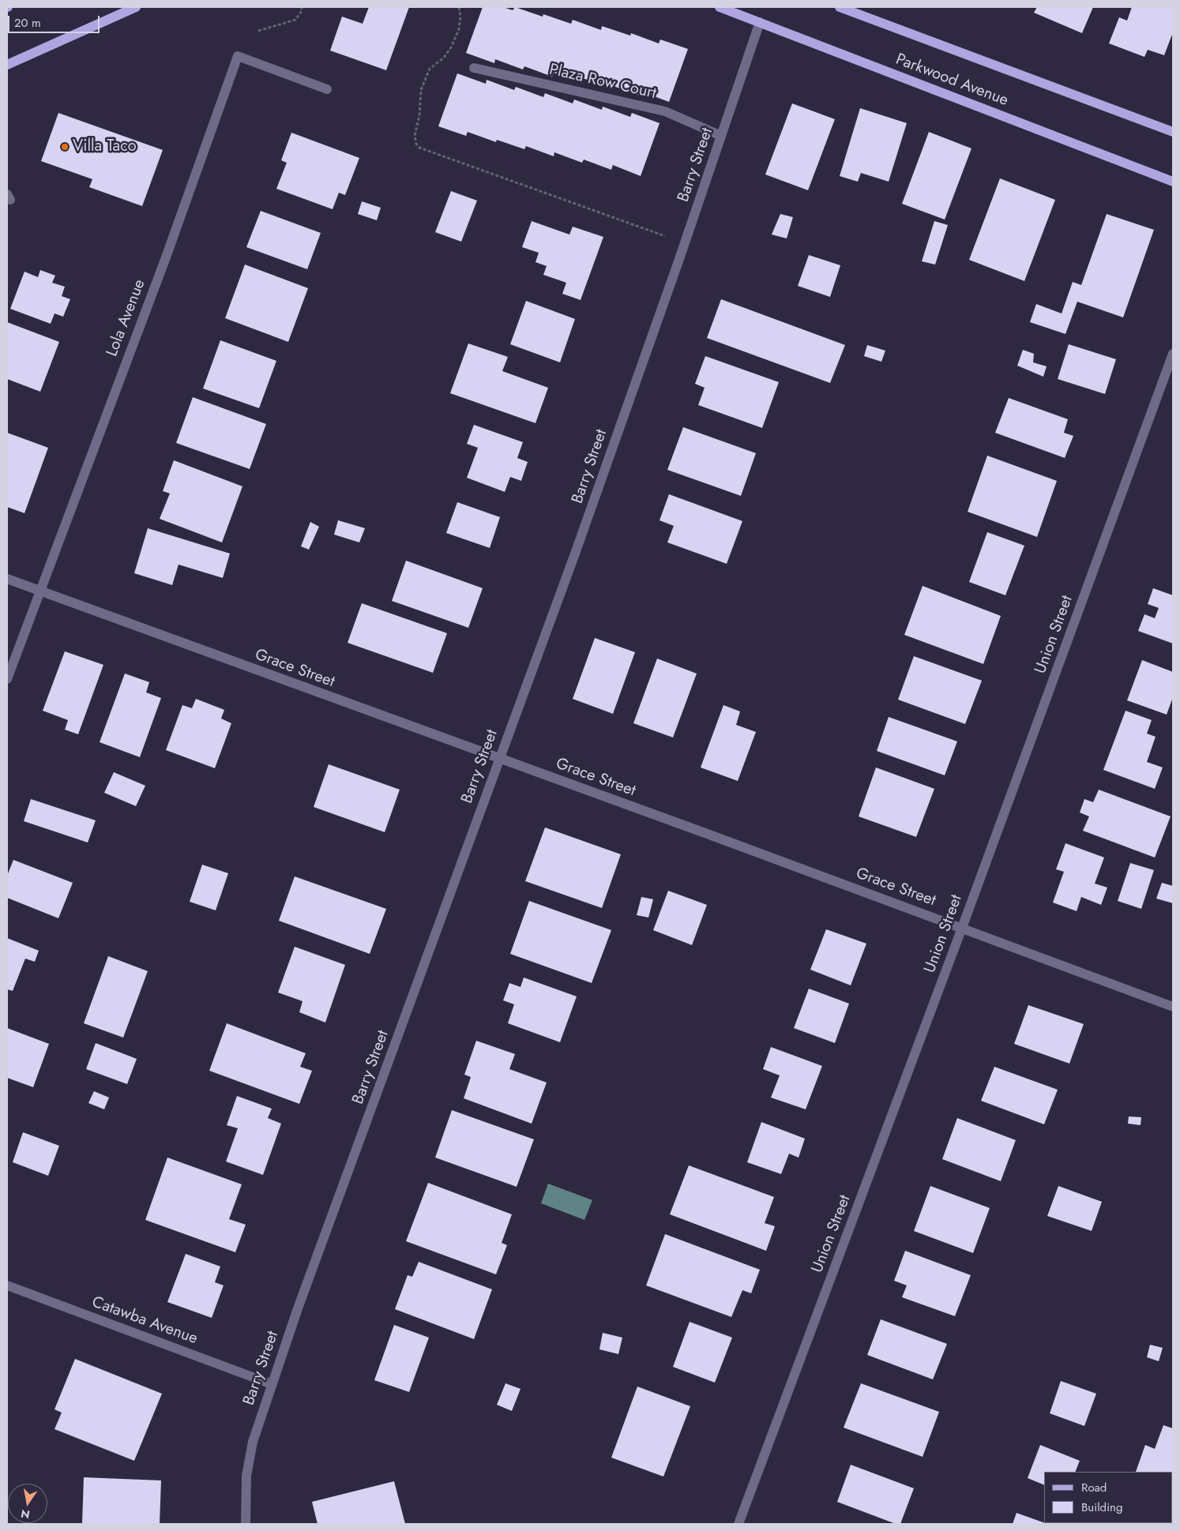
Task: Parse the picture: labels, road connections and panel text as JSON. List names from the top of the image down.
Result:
{
  "streets": {
    "main road": ["Parkwood Avenue"],
    "street": [
      "Plaza Row Court",
      "Barry Street",
      "Lola Avenue",
      "Union Street",
      "Grace Street",
      "Catawba Avenue"
    ]
  },
  "crossings": [
    ["Parkwood Avenue", "Barry Street"],
    ["Plaza Row Court", "Barry Street"],
    ["Barry Street", "Grace Street"],
    ["Barry Street", "Catawba Avenue"],
    ["Lola Avenue", "Grace Street"],
    ["Union Street", "Grace Street"]
  ],
  "places": ["Villa Taco"],
  "legend": ["Road", "Building"],
  "scale_bar": "20 m",
  "north": "bottom"
}
